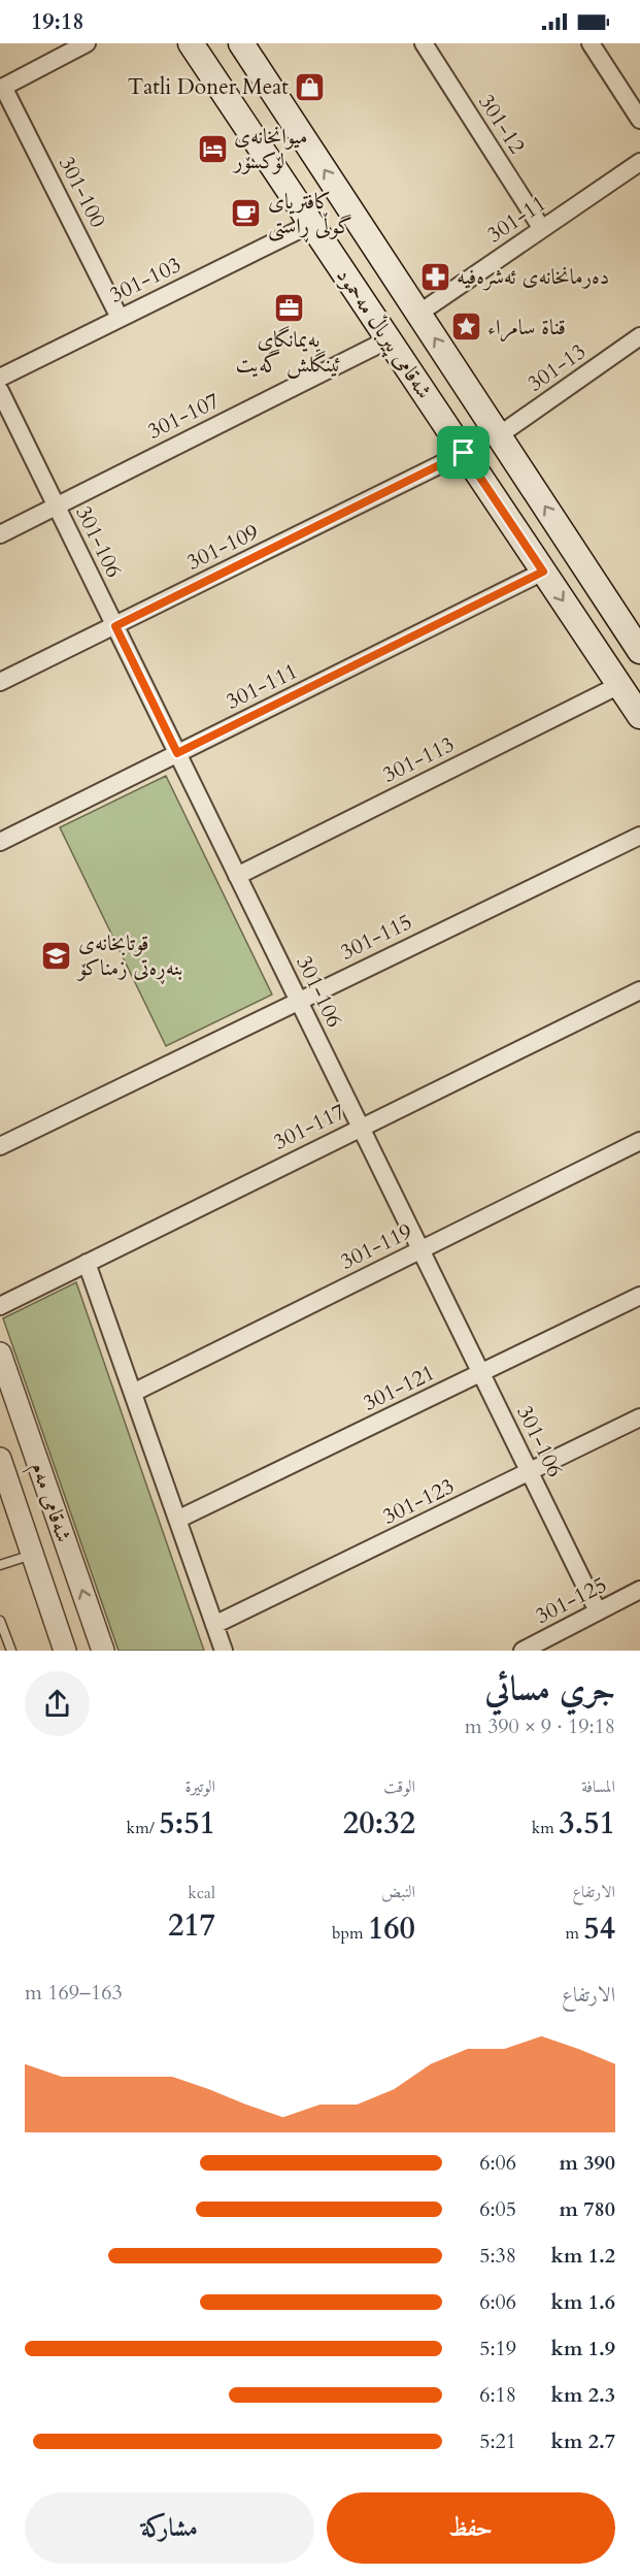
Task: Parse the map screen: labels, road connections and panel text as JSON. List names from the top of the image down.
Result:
{
  "streets": {
    "main road": ["شەقامی پیرباڵ مەحمود"],
    "street": [
      "301-12",
      "301-100",
      "301-11",
      "301-103",
      "301-13",
      "301-107",
      "301-106",
      "301-109",
      "301-111",
      "301-113",
      "301-115",
      "301-117",
      "301-119",
      "301-121",
      "301-123",
      "شەقامی مەم",
      "301-125"
    ]
  },
  "crossings": [
    ["301-12", "301-11"],
    ["301-100", "301-103"],
    ["301-11", "شەقامی پیرباڵ مەحمود"],
    ["301-103", "شەقامی پیرباڵ مەحمود"],
    ["شەقامی پیرباڵ مەحمود", "301-13"],
    ["شەقامی پیرباڵ مەحمود", "301-107"],
    ["شەقامی پیرباڵ مەحمود", "301-109"],
    ["شەقامی پیرباڵ مەحمود", "301-111"],
    ["شەقامی پیرباڵ مەحمود", "301-113"],
    ["301-107", "301-106"],
    ["301-106", "301-109"],
    ["301-106", "301-111"],
    ["301-106", "301-113"],
    ["301-106", "301-115"],
    ["301-106", "301-117"],
    ["301-106", "301-119"],
    ["301-106", "301-121"],
    ["301-106", "301-123"],
    ["301-106", "301-125"]
  ],
  "places": {
    "shop": ["Tatli Doner Meat"],
    "hotel": ["میوانخانەی لۆکسۆر"],
    "cafe": ["کافتریای گوڵی ڕاستی"],
    "pharmacy": ["دەرمانخانەی ئەشرەفیە"],
    "office": ["پەیمانگای ئینگلش گەیت"],
    "place": ["قناة سامراء"],
    "school or university": ["قوتابخانەی بنەڕەتی زمناکۆ"]
  },
  "page": {
    "status": "19:18",
    "heading": ["جري مسائي", "19:18 · 9 × 390 m"],
    "stats": [
      ["المسافة", "3.51 km"],
      ["الوقت", "20:32"],
      ["الوتيرة", "5:51 /km"],
      ["الارتفاع", "54 m"],
      ["النبض", "160 bpm"],
      ["kcal", "217"]
    ],
    "chart": ["الارتفاع", "163–169 m"],
    "list": [
      {
        "name": "390 m",
        "note": "6:06"
      },
      {
        "name": "780 m",
        "note": "6:05"
      },
      {
        "name": "1.2 km",
        "note": "5:38"
      },
      {
        "name": "1.6 km",
        "note": "6:06"
      },
      {
        "name": "1.9 km",
        "note": "5:19"
      },
      {
        "name": "2.3 km",
        "note": "6:18"
      },
      {
        "name": "2.7 km",
        "note": "5:21"
      }
    ],
    "buttons": ["حفظ", "مشاركة"]
  }
}
